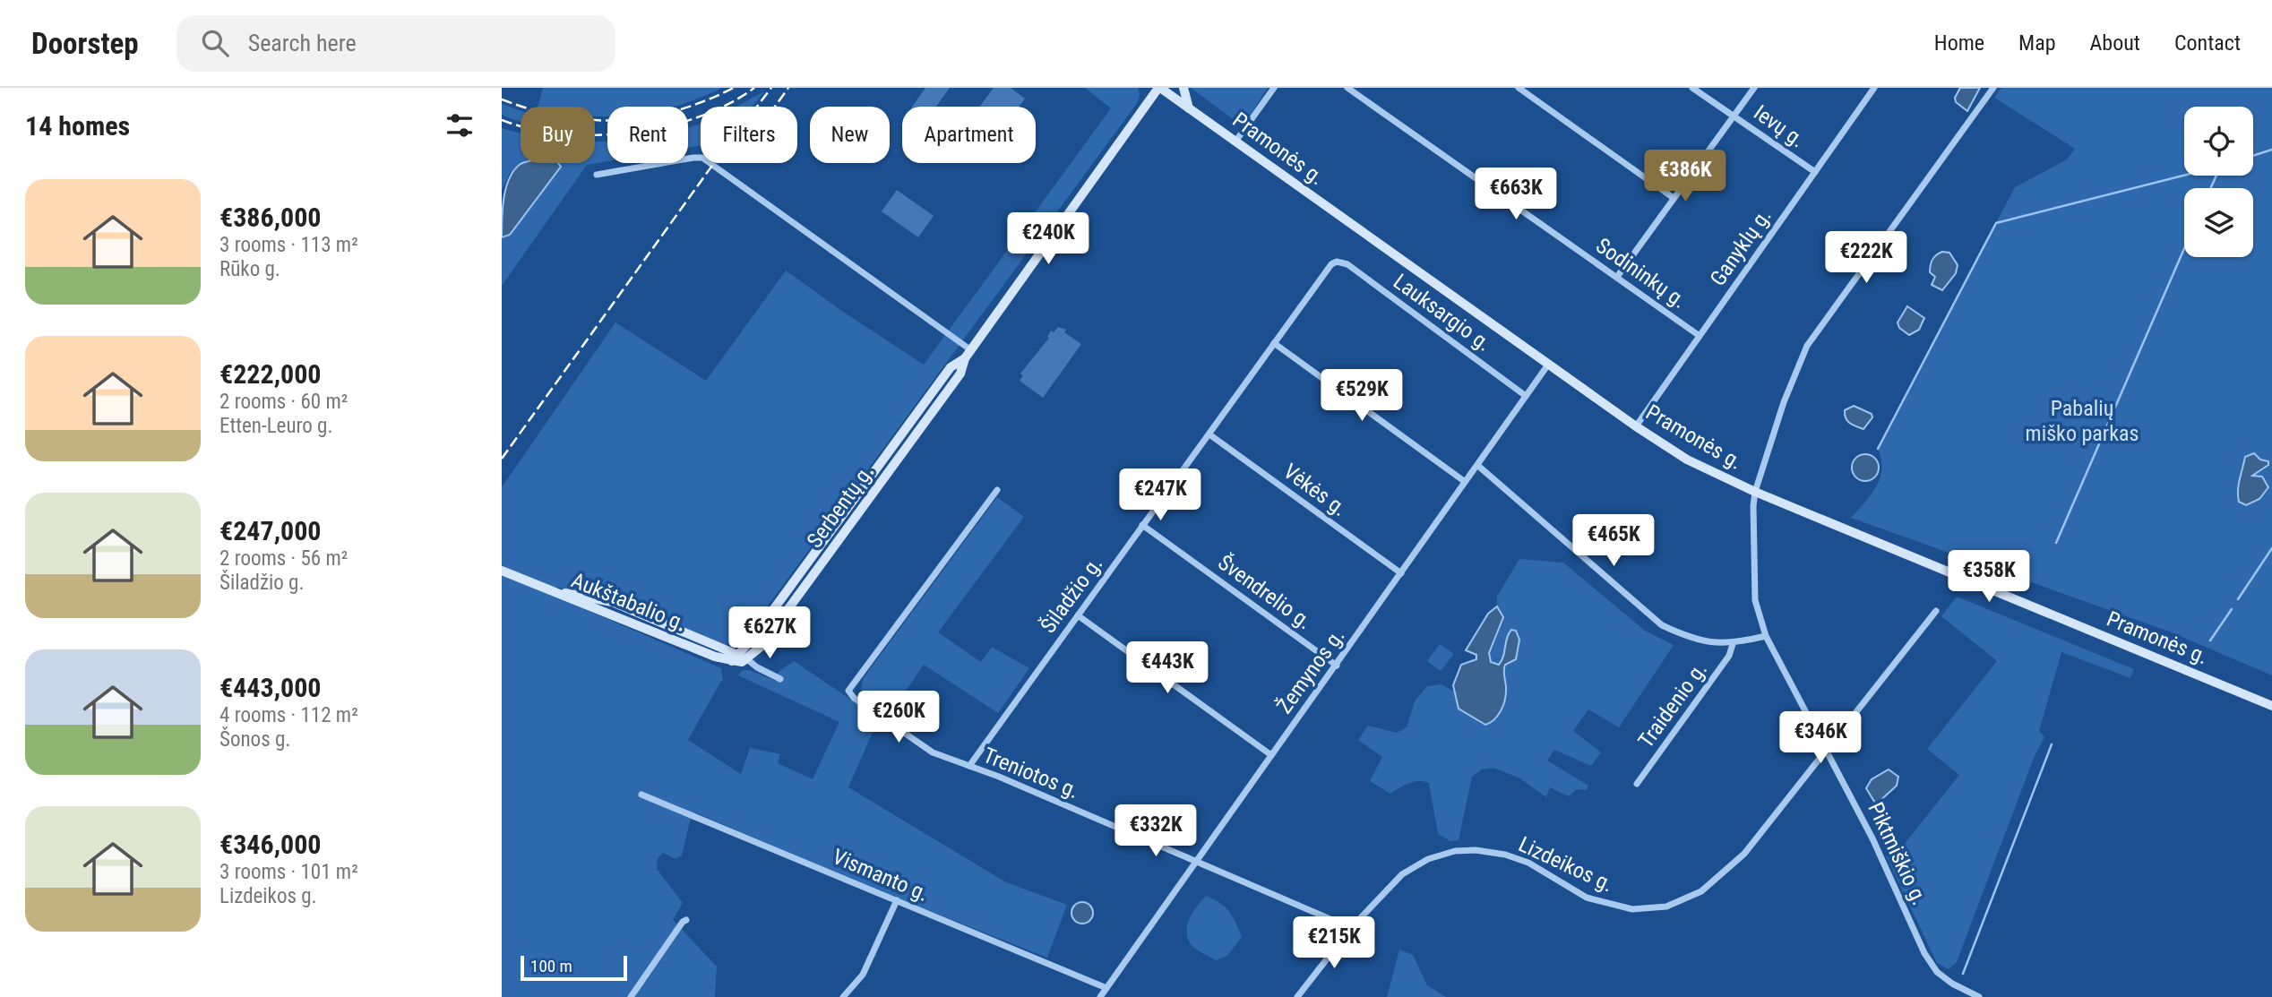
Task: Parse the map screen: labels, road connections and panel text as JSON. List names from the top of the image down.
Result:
{
  "streets": {
    "main road": ["Pramonės g.", "Serbentų g.", "Aukštabalio g."],
    "street": [
      "Ievų g.",
      "Ganyklų g.",
      "Sodininkų g.",
      "Lauksargio g.",
      "Vėkės g.",
      "Švendrelio g.",
      "Šiladžio g.",
      "Žemynos g.",
      "Traidenio g.",
      "Treniotos g.",
      "Piktmiškio g.",
      "Lizdeikos g.",
      "Vismanto g."
    ]
  },
  "crossings": [
    ["Ievų g.", "Ganyklų g."],
    ["Pramonės g.", "Ganyklų g."],
    ["Pramonės g.", "Serbentų g."],
    ["Pramonės g.", "Žemynos g."],
    ["Pramonės g.", "Piktmiškio g."],
    ["Ganyklų g.", "Sodininkų g."],
    ["Lauksargio g.", "Šiladžio g."],
    ["Lauksargio g.", "Žemynos g."],
    ["Vėkės g.", "Šiladžio g."],
    ["Vėkės g.", "Žemynos g."],
    ["Serbentų g.", "Aukštabalio g."],
    ["Švendrelio g.", "Šiladžio g."],
    ["Švendrelio g.", "Žemynos g."],
    ["Šiladžio g.", "Treniotos g."],
    ["Žemynos g.", "Traidenio g."],
    ["Žemynos g.", "Treniotos g."],
    ["Žemynos g.", "Vismanto g."],
    ["Traidenio g.", "Piktmiškio g."],
    ["Treniotos g.", "Lizdeikos g."],
    ["Piktmiškio g.", "Lizdeikos g."]
  ],
  "parks": ["Pabalių miško parkas"],
  "scale_bar": "100 m",
  "page": {
    "header": "Doorstep",
    "search": "Search here",
    "nav": [
      "Home",
      "Map",
      "About",
      "Contact"
    ],
    "heading": "14 homes",
    "chip": [
      "Buy",
      "Rent",
      "Filters",
      "New",
      "Apartment"
    ],
    "price": [
      "€386K",
      "€663K",
      "€240K",
      "€222K",
      "€529K",
      "€247K",
      "€465K",
      "€358K",
      "€627K",
      "€443K",
      "€260K",
      "€346K",
      "€332K",
      "€215K"
    ],
    "list": [
      {
        "name": "€386,000",
        "note": "3 rooms · 113 m² · Rūko g."
      },
      {
        "name": "€222,000",
        "note": "2 rooms · 60 m² · Etten-Leuro g."
      },
      {
        "name": "€247,000",
        "note": "2 rooms · 56 m² · Šiladžio g."
      },
      {
        "name": "€443,000",
        "note": "4 rooms · 112 m² · Šonos g."
      },
      {
        "name": "€346,000",
        "note": "3 rooms · 101 m² · Lizdeikos g."
      }
    ],
    "scale": "100 m"
  }
}
